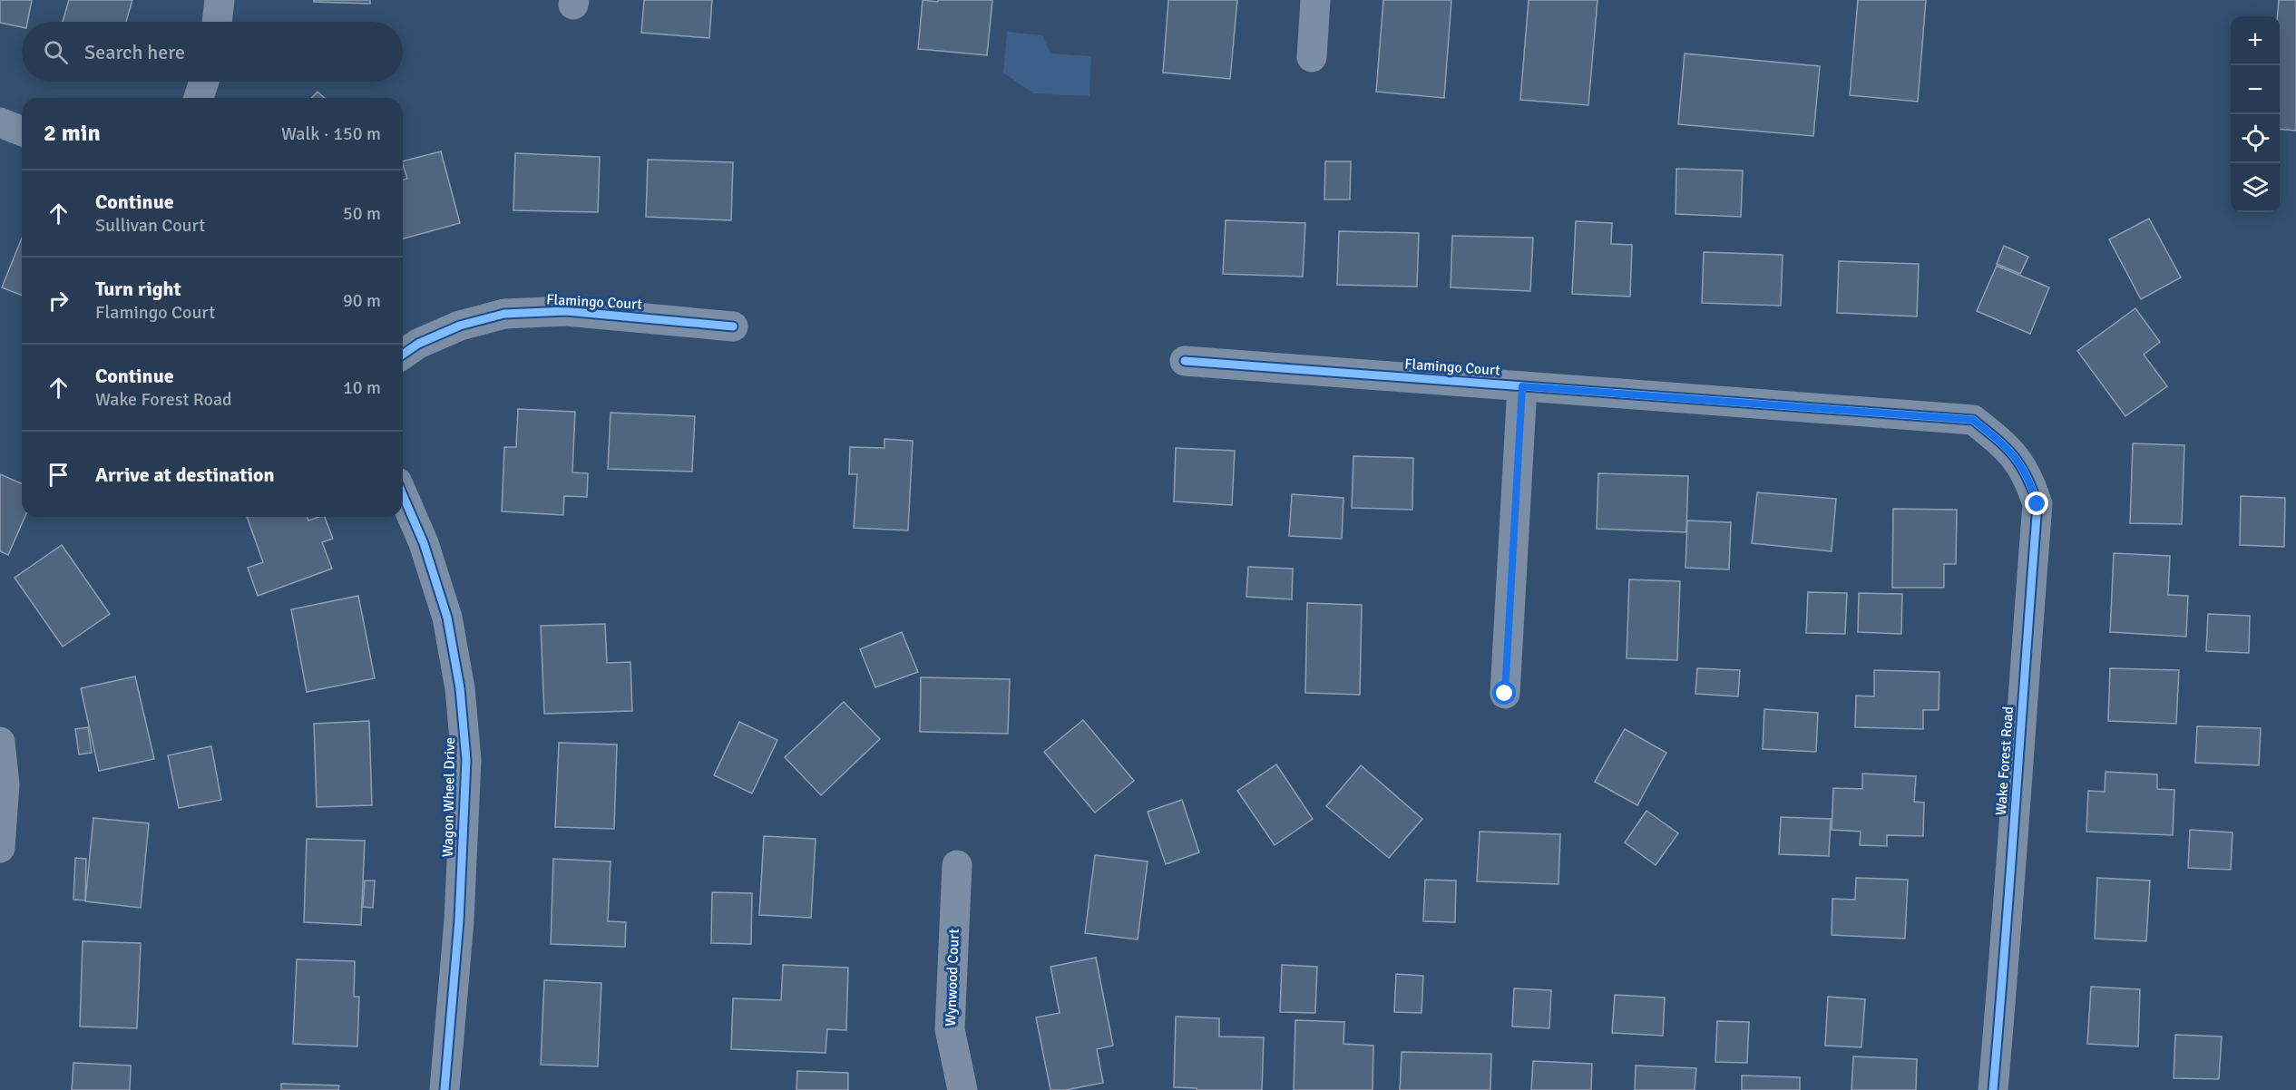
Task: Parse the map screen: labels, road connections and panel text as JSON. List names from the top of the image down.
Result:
{
  "streets": {
    "street": [
      "Flamingo Court",
      "Wake Forest Road",
      "Wagon Wheel Drive",
      "Wynwood Court"
    ]
  },
  "crossings": [
    ["Flamingo Court", "Wake Forest Road"]
  ],
  "page": {
    "map_buttons": ["+", "−"],
    "search": "Search here",
    "heading": ["2 min", "Walk · 150 m"],
    "list": [
      ["Continue", "Sullivan Court", "50 m"],
      ["Turn right", "Flamingo Court", "90 m"],
      ["Continue", "Wake Forest Road", "10 m"],
      "Arrive at destination"
    ]
  }
}
